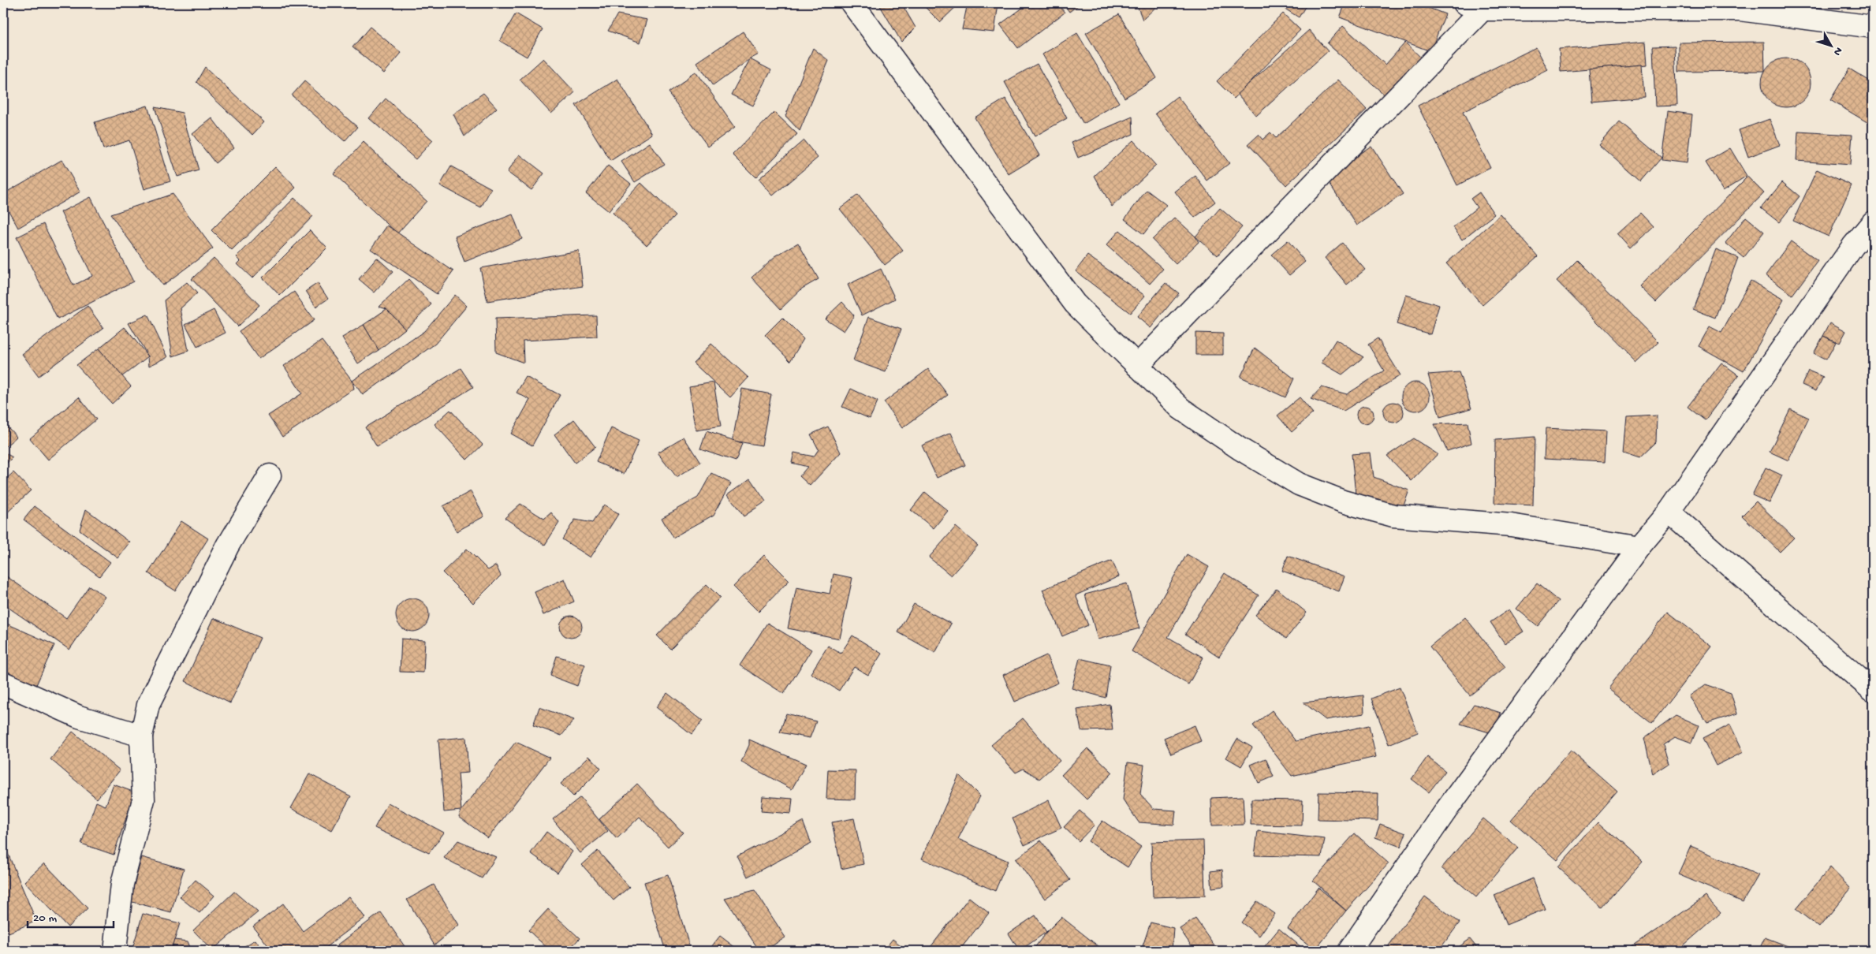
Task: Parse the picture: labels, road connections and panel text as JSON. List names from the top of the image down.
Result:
{
  "scale_bar": "20 m",
  "north": "bottom right"
}
